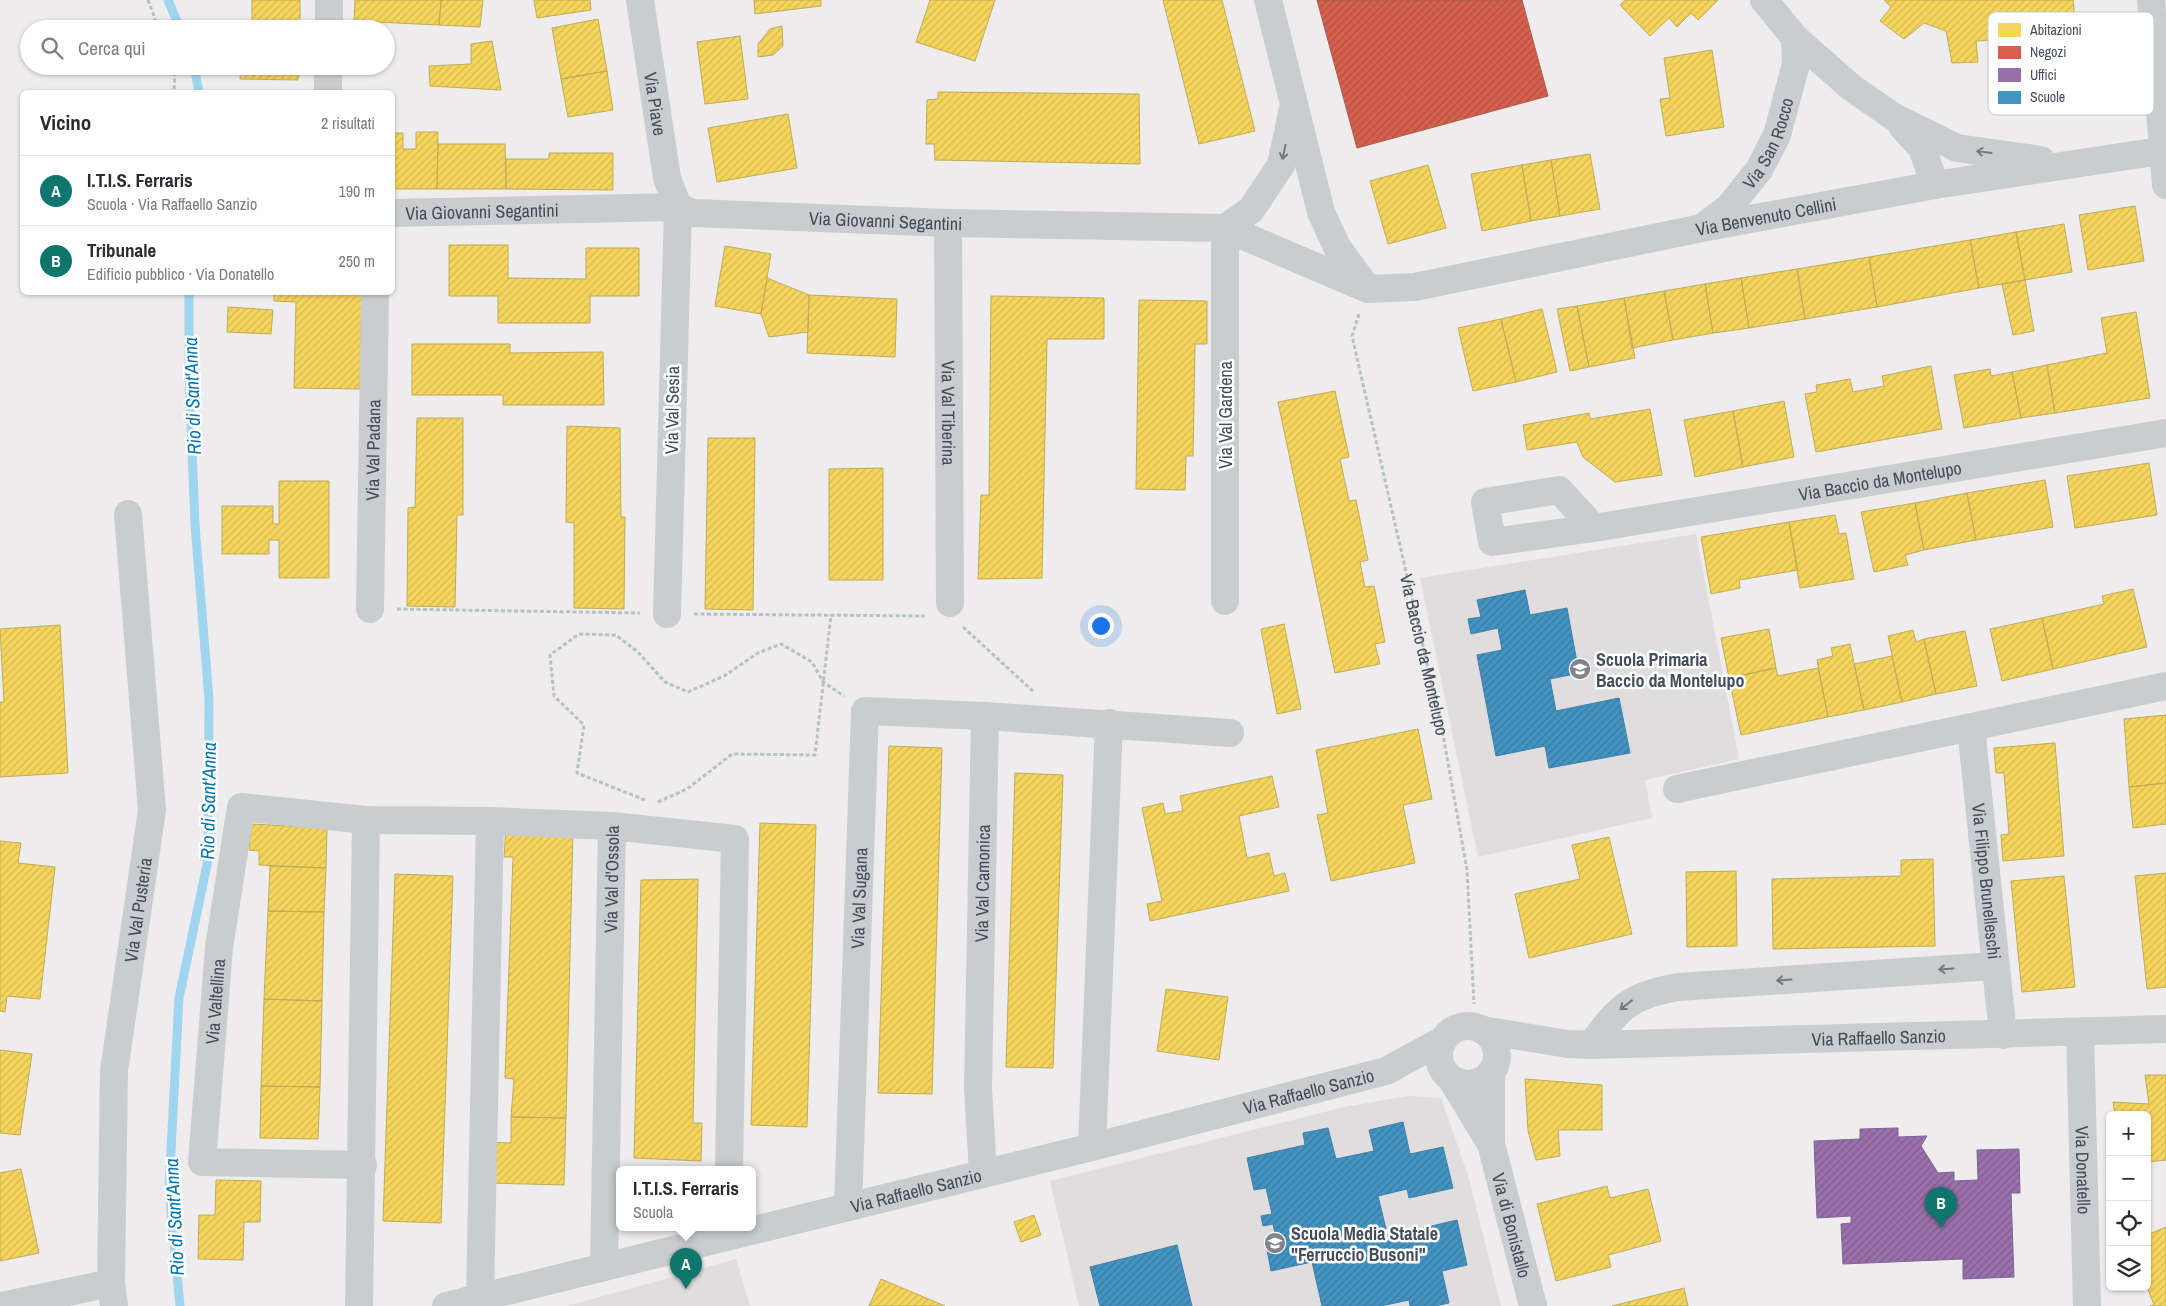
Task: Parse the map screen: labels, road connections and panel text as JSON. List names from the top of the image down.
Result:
{
  "streets": {
    "street": [
      "Via Piave",
      "Via San Rocco",
      "Via Giovanni Segantini",
      "Via Benvenuto Cellini",
      "Via Val Sesia",
      "Via Val Tiberina",
      "Via Val Gardena",
      "Via Val Padana",
      "Via Baccio da Montelupo",
      "Via Filippo Brunelleschi",
      "Via Val Camonica",
      "Via Val d'Ossola",
      "Via Val Sugana",
      "Via Val Pusteria",
      "Via Valtellina",
      "Via Raffaello Sanzio",
      "Via Donatello",
      "Via di Bonistallo"
    ]
  },
  "crossings": [
    ["Via Piave", "Via Giovanni Segantini"],
    ["Via Piave", "Via Val Sesia"],
    ["Via San Rocco", "Via Benvenuto Cellini"],
    ["Via Giovanni Segantini", "Via Benvenuto Cellini"],
    ["Via Giovanni Segantini", "Via Val Sesia"],
    ["Via Giovanni Segantini", "Via Val Tiberina"],
    ["Via Giovanni Segantini", "Via Val Gardena"],
    ["Via Giovanni Segantini", "Via Baccio da Montelupo"],
    ["Via Benvenuto Cellini", "Via Baccio da Montelupo"],
    ["Via Baccio da Montelupo", "Via Raffaello Sanzio"],
    ["Via Baccio da Montelupo", "Via di Bonistallo"],
    ["Via Filippo Brunelleschi", "Via Raffaello Sanzio"],
    ["Via Val Camonica", "Via Val Sugana"],
    ["Via Val Camonica", "Via Raffaello Sanzio"],
    ["Via Val d'Ossola", "Via Valtellina"],
    ["Via Val d'Ossola", "Via Raffaello Sanzio"],
    ["Via Val Sugana", "Via Raffaello Sanzio"],
    ["Via Raffaello Sanzio", "Via Donatello"],
    ["Via Raffaello Sanzio", "Via di Bonistallo"]
  ],
  "water": ["Rio di Sant'Anna"],
  "places": {
    "school or university": ["Scuola Primaria Baccio da Montelupo", "Scuola Media Statale \"Ferruccio Busoni\""]
  },
  "legend": [
    "Abitazioni",
    "Negozi",
    "Uffici",
    "Scuole"
  ],
  "page": {
    "search": "Cerca qui",
    "heading": ["Vicino", "2 risultati"],
    "list": [
      {
        "mark": "A",
        "name": "I.T.I.S. Ferraris",
        "note": "Scuola · Via Raffaello Sanzio",
        "value": "190 m"
      },
      {
        "mark": "B",
        "name": "Tribunale",
        "note": "Edificio pubblico · Via Donatello",
        "value": "250 m"
      }
    ],
    "map_buttons": ["+", "−"],
    "popup": ["I.T.I.S. Ferraris", "Scuola"],
    "pins": ["B", "A"]
  }
}
